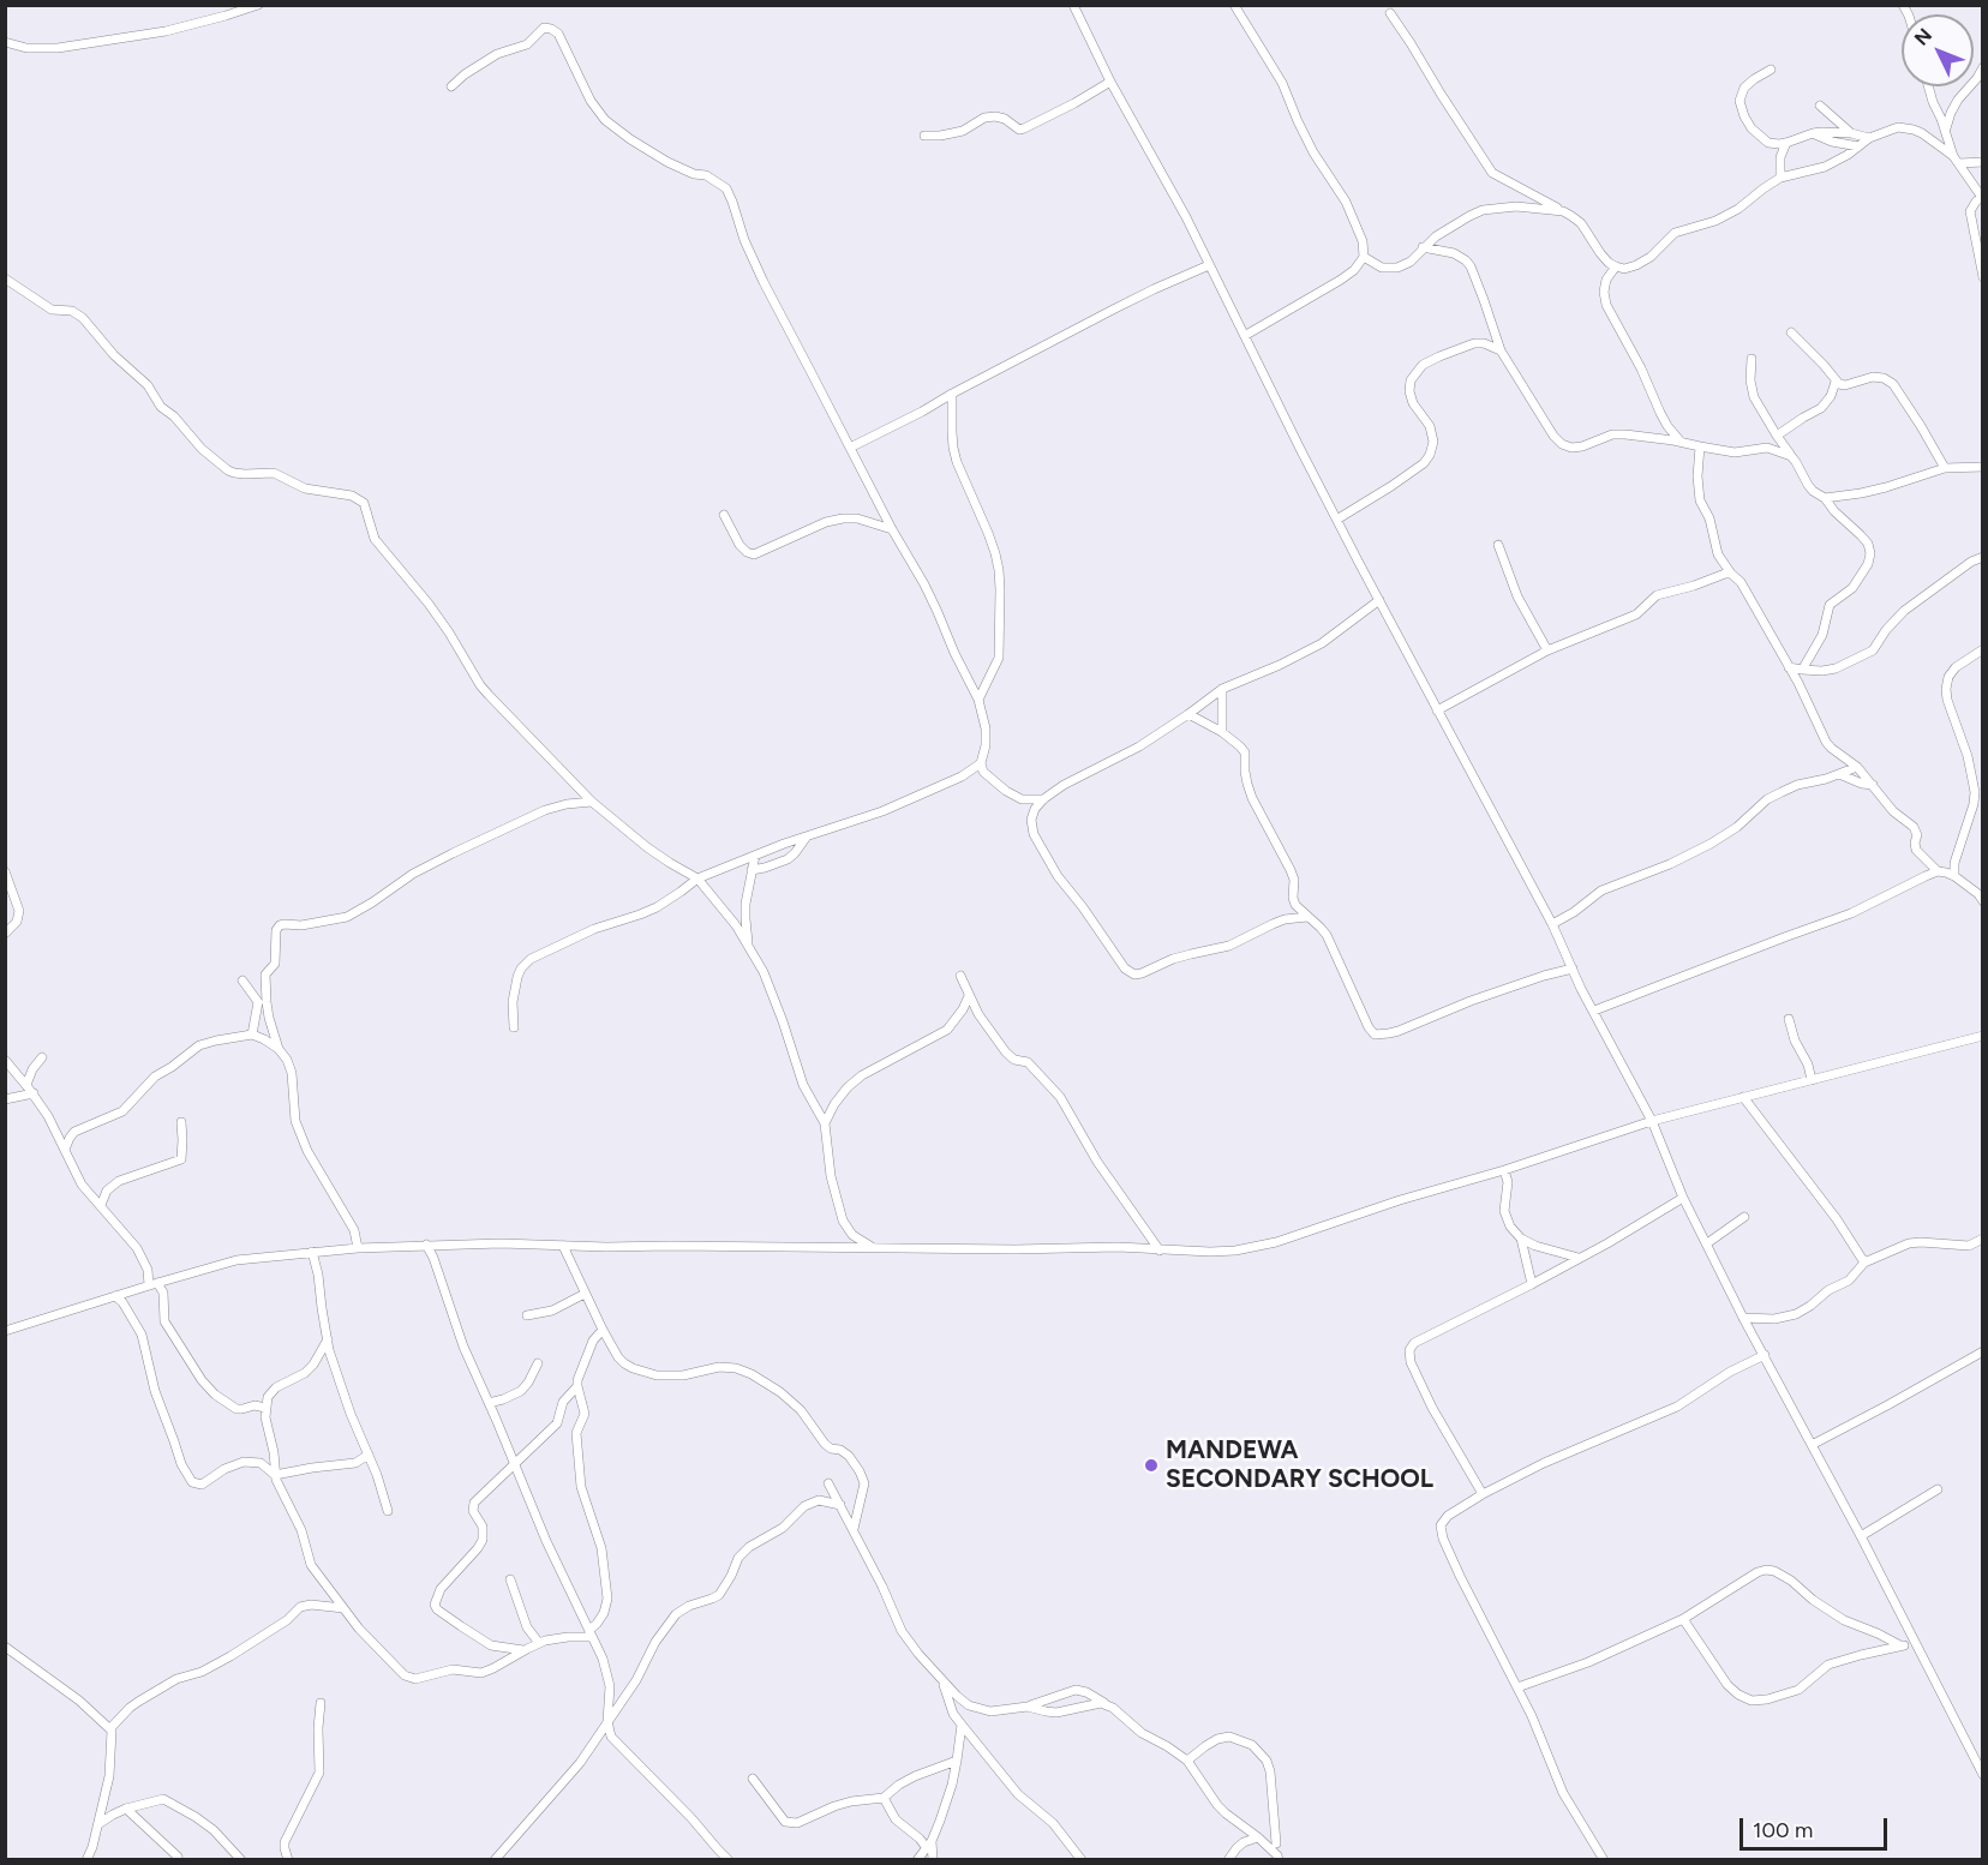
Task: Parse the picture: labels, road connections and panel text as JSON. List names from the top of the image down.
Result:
{
  "places": ["MANDEWA SECONDARY SCHOOL"],
  "scale_bar": "100 m",
  "north": "top left"
}
